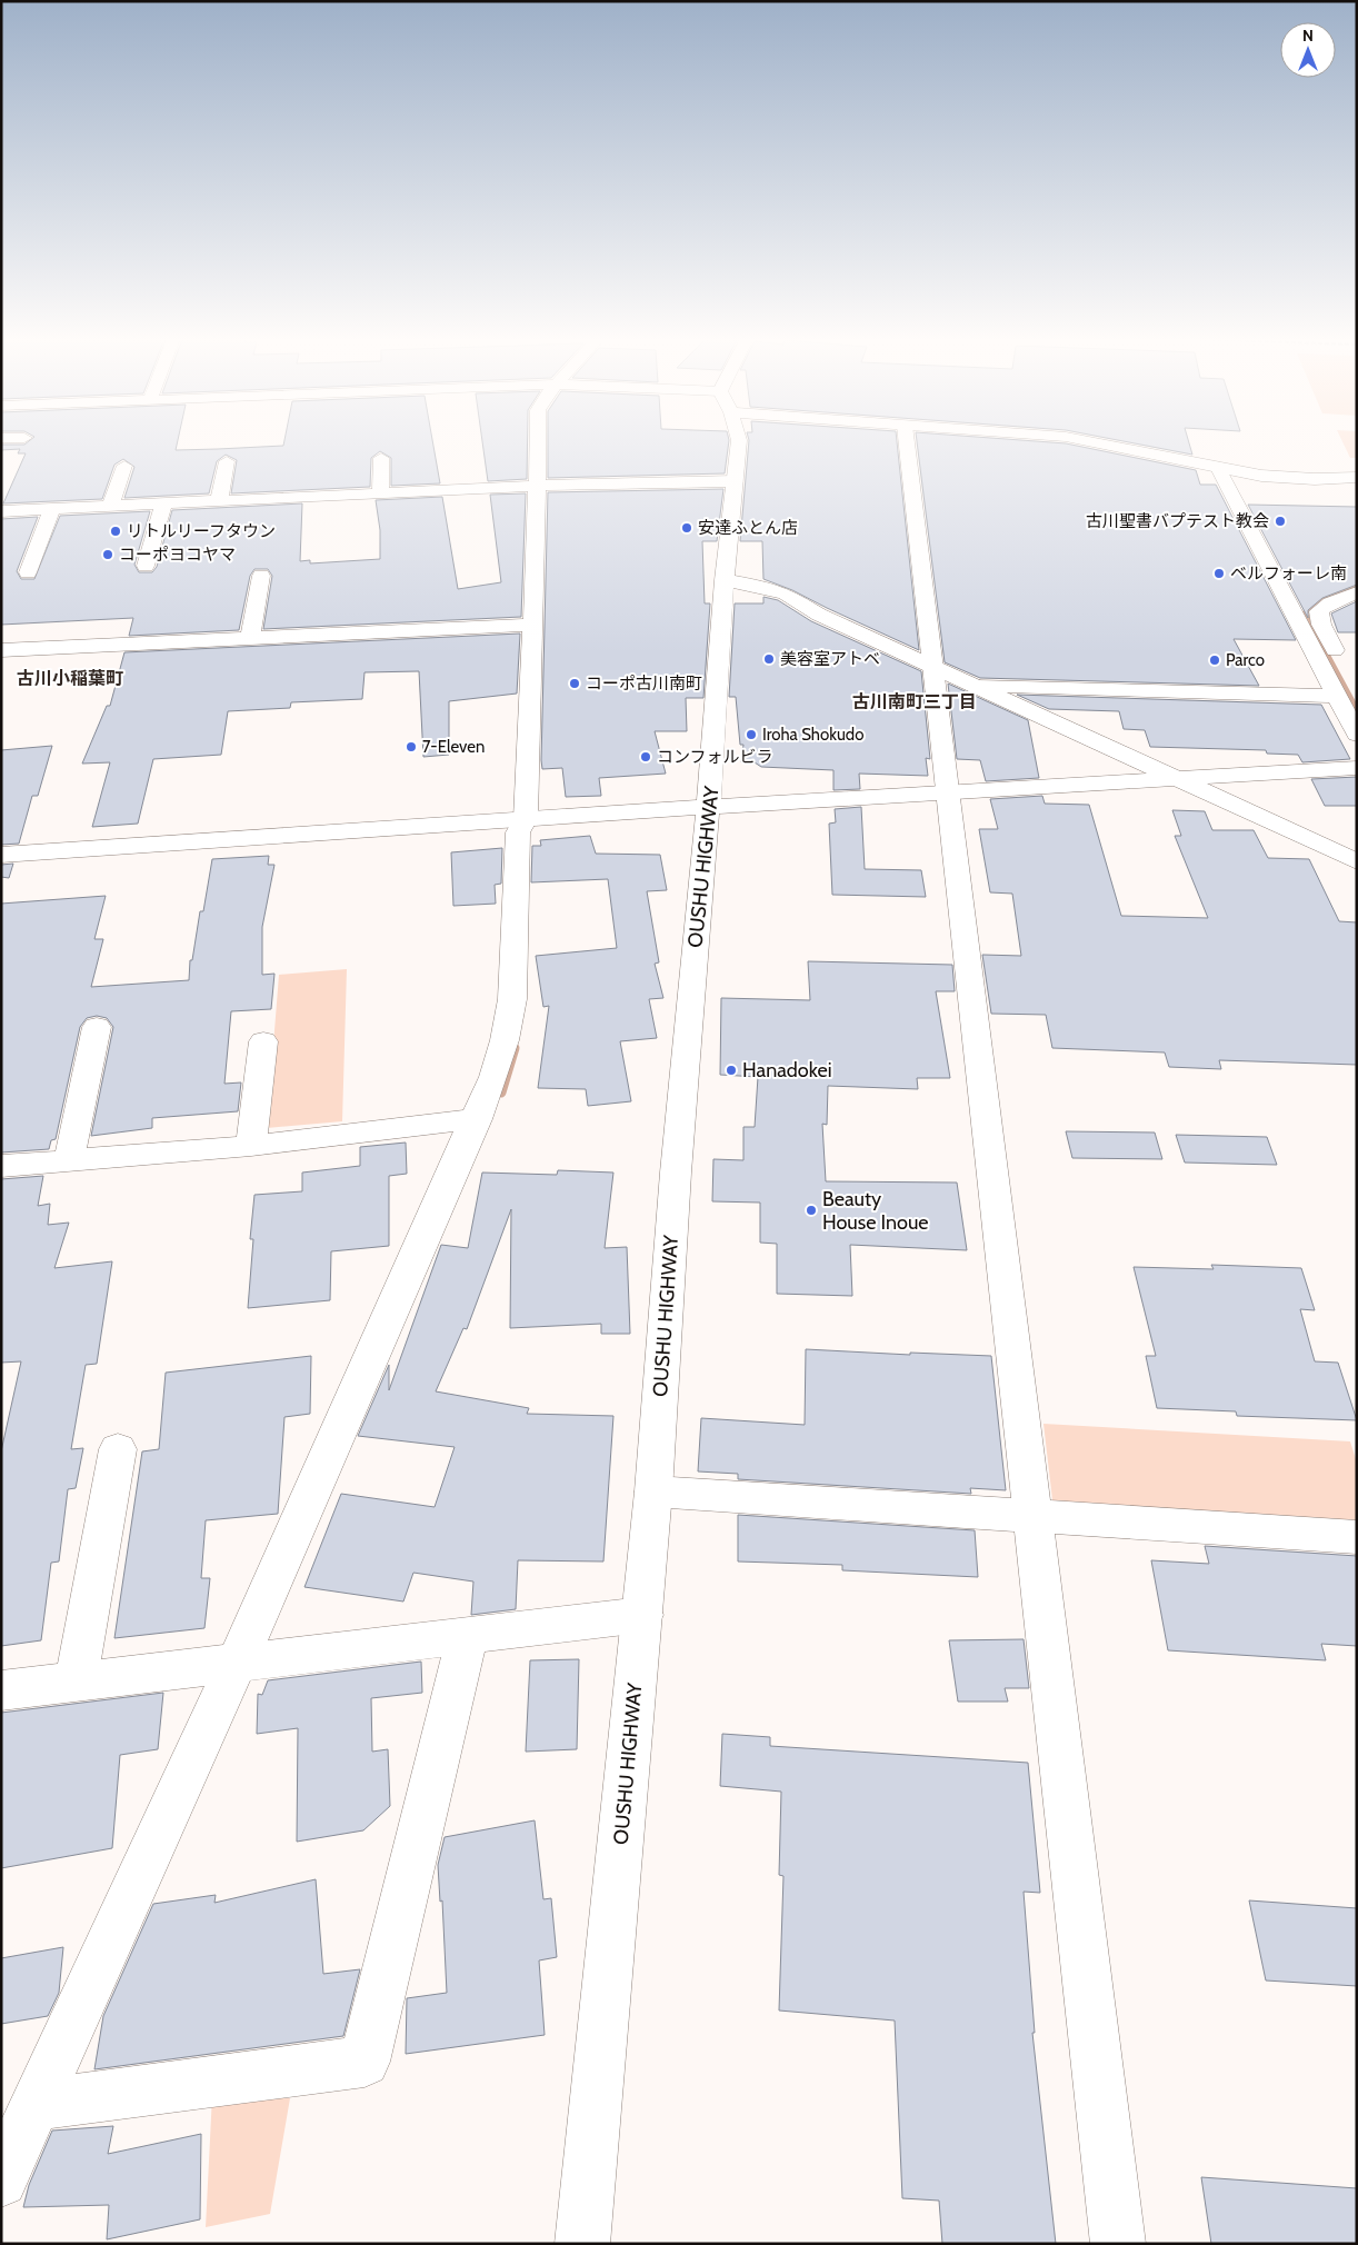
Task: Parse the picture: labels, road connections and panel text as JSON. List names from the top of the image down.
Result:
{
  "streets": {
    "street": ["OUSHU HIGHWAY"]
  },
  "districts": ["古川小稲葉町", "古川南町三丁目"],
  "places": [
    "古川聖書バプテスト教会",
    "安達ふとん店",
    "リトルリーフタウン",
    "コーポヨコヤマ",
    "ベルフォーレ南",
    "美容室アトベ",
    "Parco",
    "コーポ古川南町",
    "Iroha Shokudo",
    "7-Eleven",
    "コンフォルビラ",
    "Hanadokei",
    "Beauty House Inoue"
  ],
  "north": "top"
}
